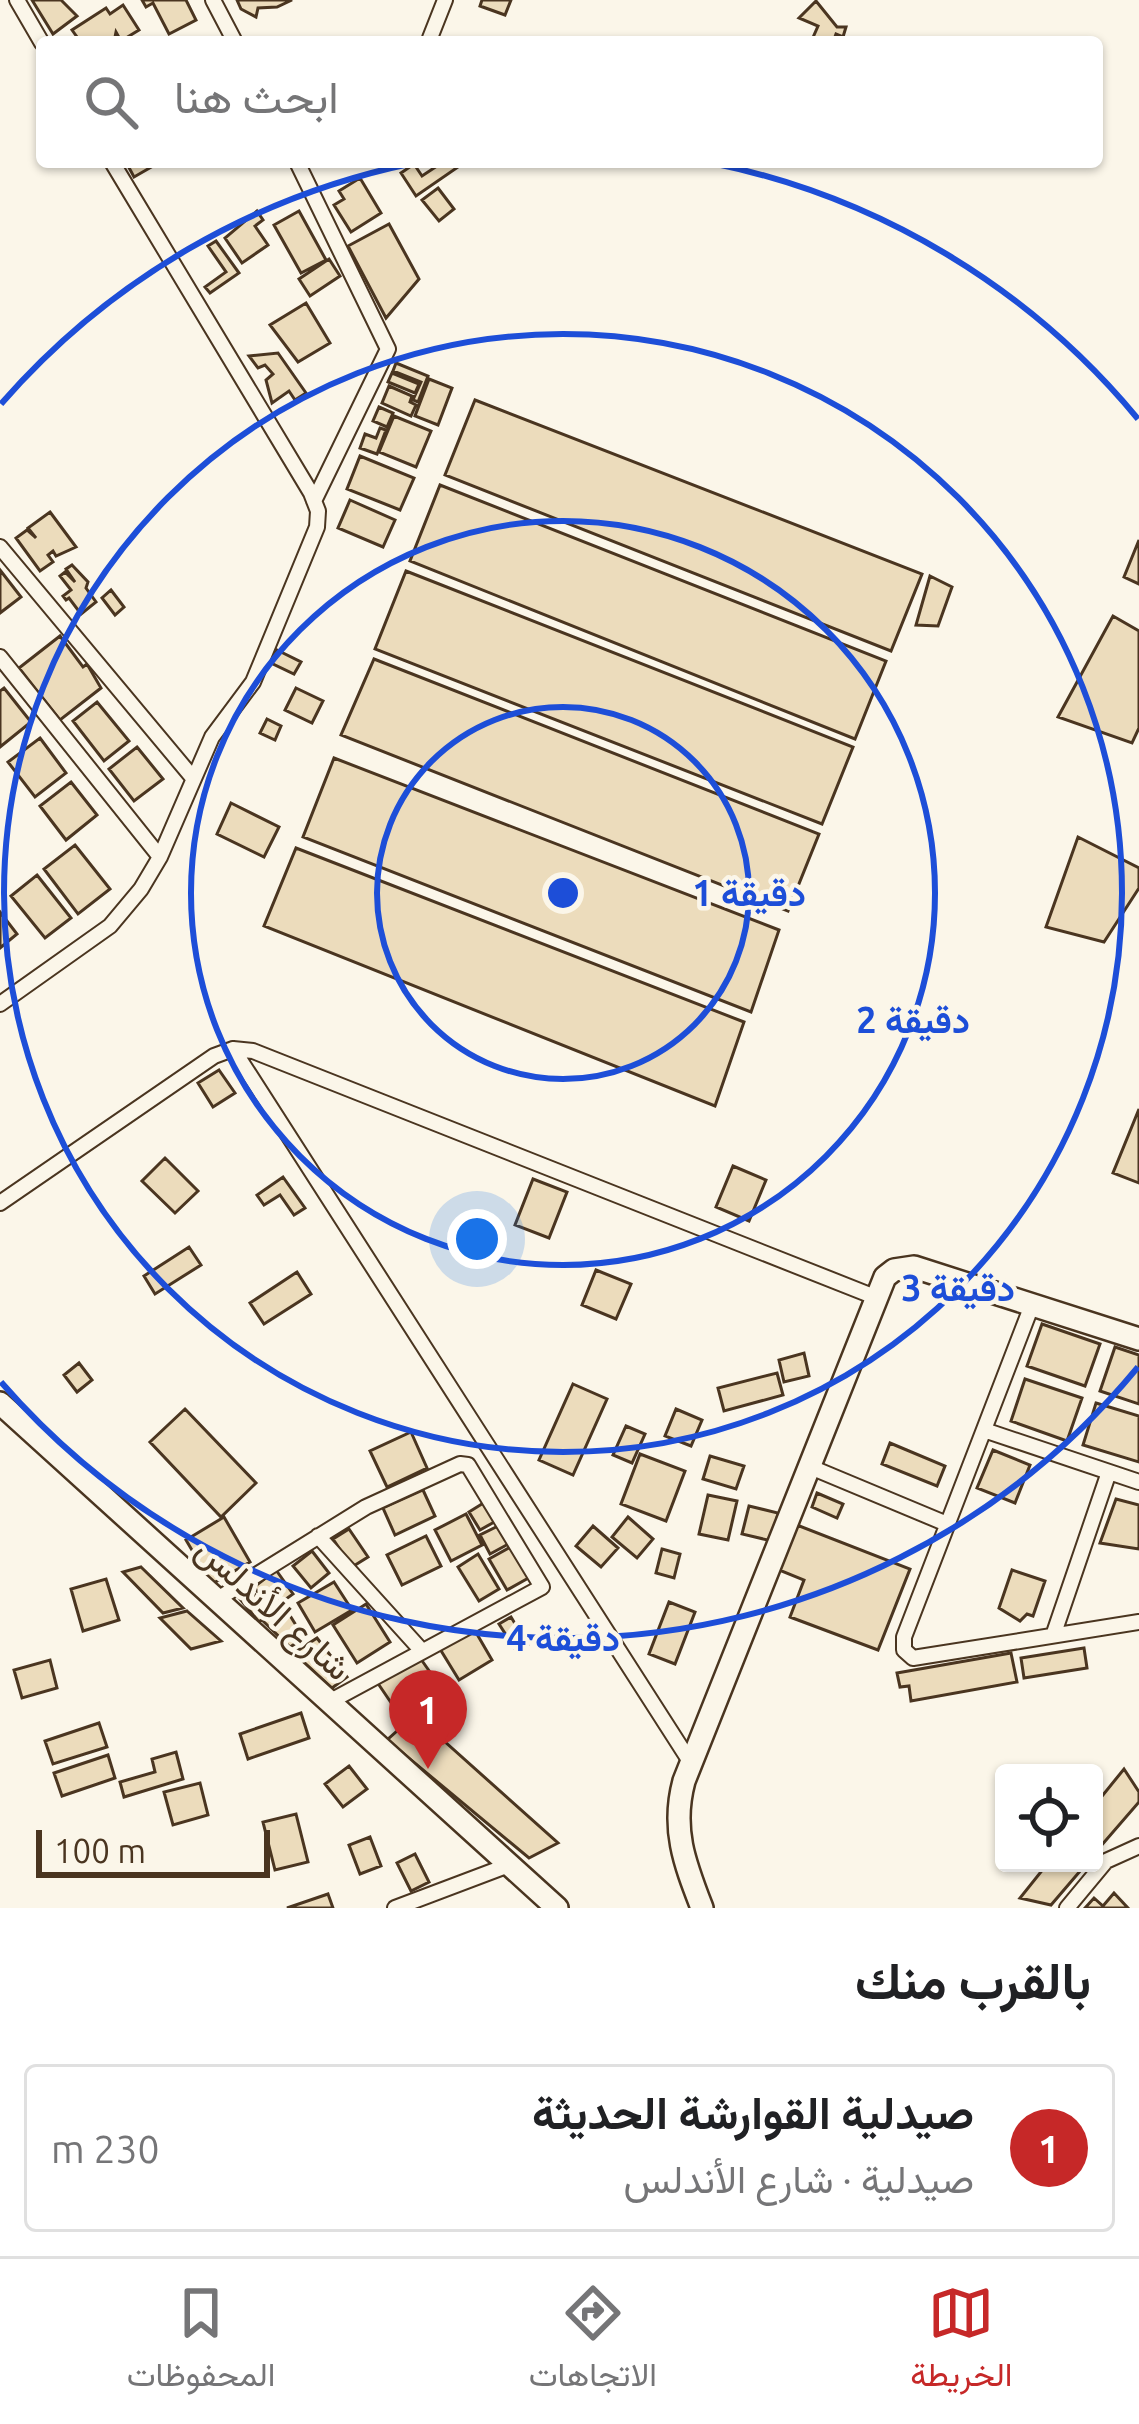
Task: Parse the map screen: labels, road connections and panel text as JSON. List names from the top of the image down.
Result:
{
  "streets": {
    "main road": ["شارع الأندلس"]
  },
  "scale_bar": "100 m",
  "page": {
    "search": "ابحث هنا",
    "pins": "1",
    "scale": "100 m",
    "heading": "بالقرب منك",
    "list": [
      {
        "mark": "1",
        "name": "صيدلية القوارشة الحديثة",
        "note": "صيدلية · شارع الأندلس",
        "value": "230 m"
      }
    ],
    "nav": ["الخريطة", "الاتجاهات", "المحفوظات"]
  },
  "rings": [
    "1 دقيقة",
    "2 دقيقة",
    "3 دقيقة",
    "4 دقيقة"
  ]
}
